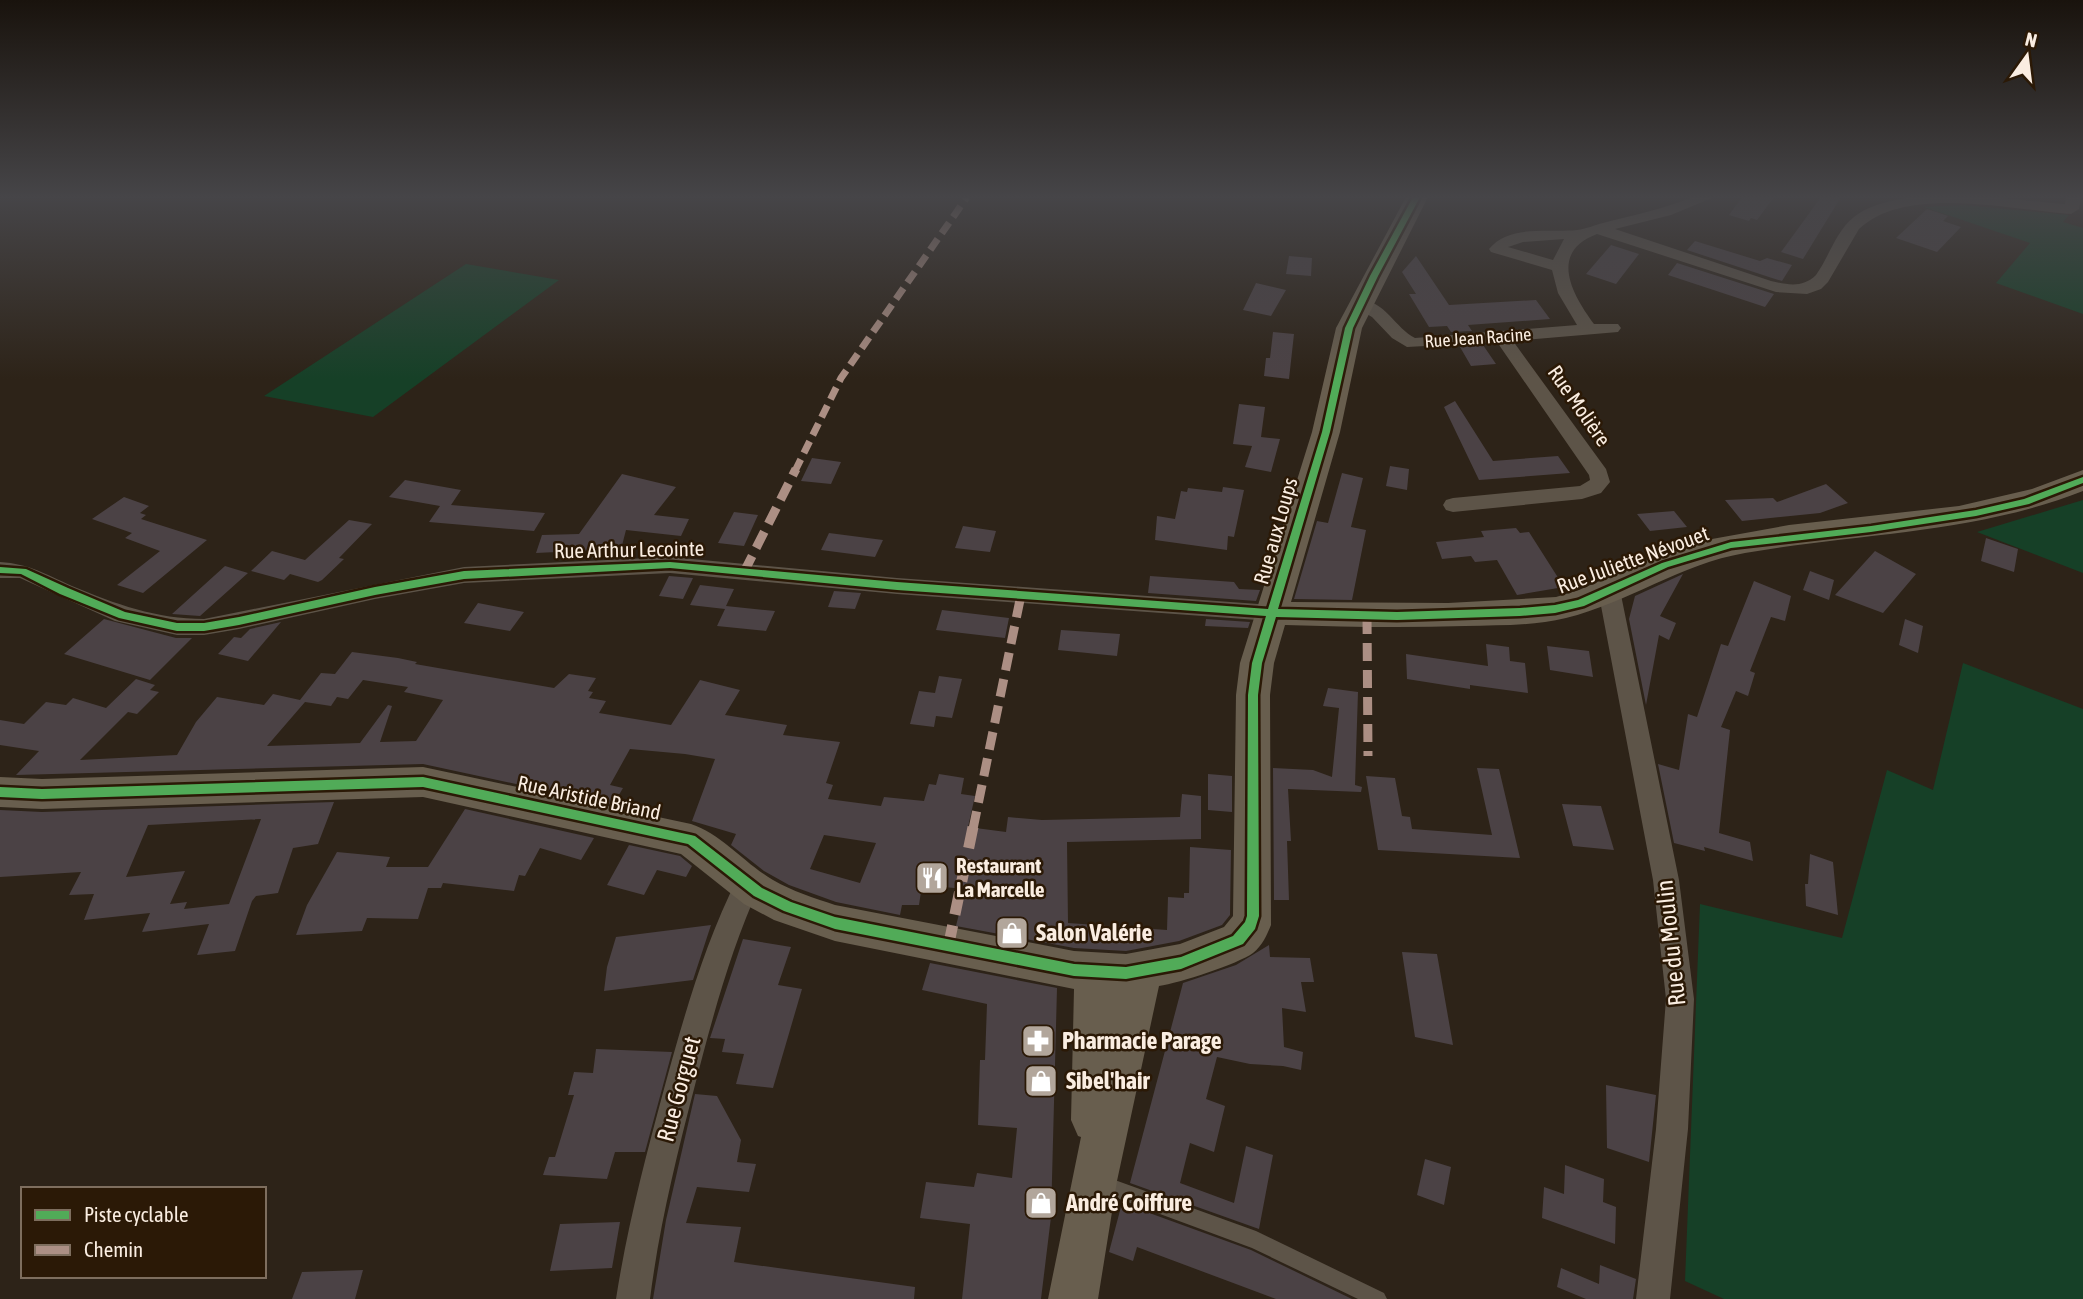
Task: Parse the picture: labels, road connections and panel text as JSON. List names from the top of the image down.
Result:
{
  "streets": {
    "street": [
      "Rue Jean Racine",
      "Rue Molière",
      "Rue aux Loups",
      "Rue Arthur Lecointe",
      "Rue Juliette Névouet",
      "Rue Aristide Briand",
      "Rue du Moulin",
      "Rue Gorguet"
    ]
  },
  "crossings": [
    ["Rue Jean Racine", "Rue Molière"],
    ["Rue Jean Racine", "Rue aux Loups"],
    ["Rue aux Loups", "Rue Arthur Lecointe"],
    ["Rue aux Loups", "Rue Juliette Névouet"],
    ["Rue aux Loups", "Rue Aristide Briand"],
    ["Rue Arthur Lecointe", "Rue Juliette Névouet"],
    ["Rue Juliette Névouet", "Rue du Moulin"],
    ["Rue Aristide Briand", "Rue Gorguet"]
  ],
  "places": {
    "restaurant": ["Restaurant La Marcelle"],
    "shop": ["Salon Valérie", "Sibel'hair", "André Coiffure"],
    "pharmacy": ["Pharmacie Parage"]
  },
  "legend": ["Piste cyclable", "Chemin"],
  "north": "top"
}
